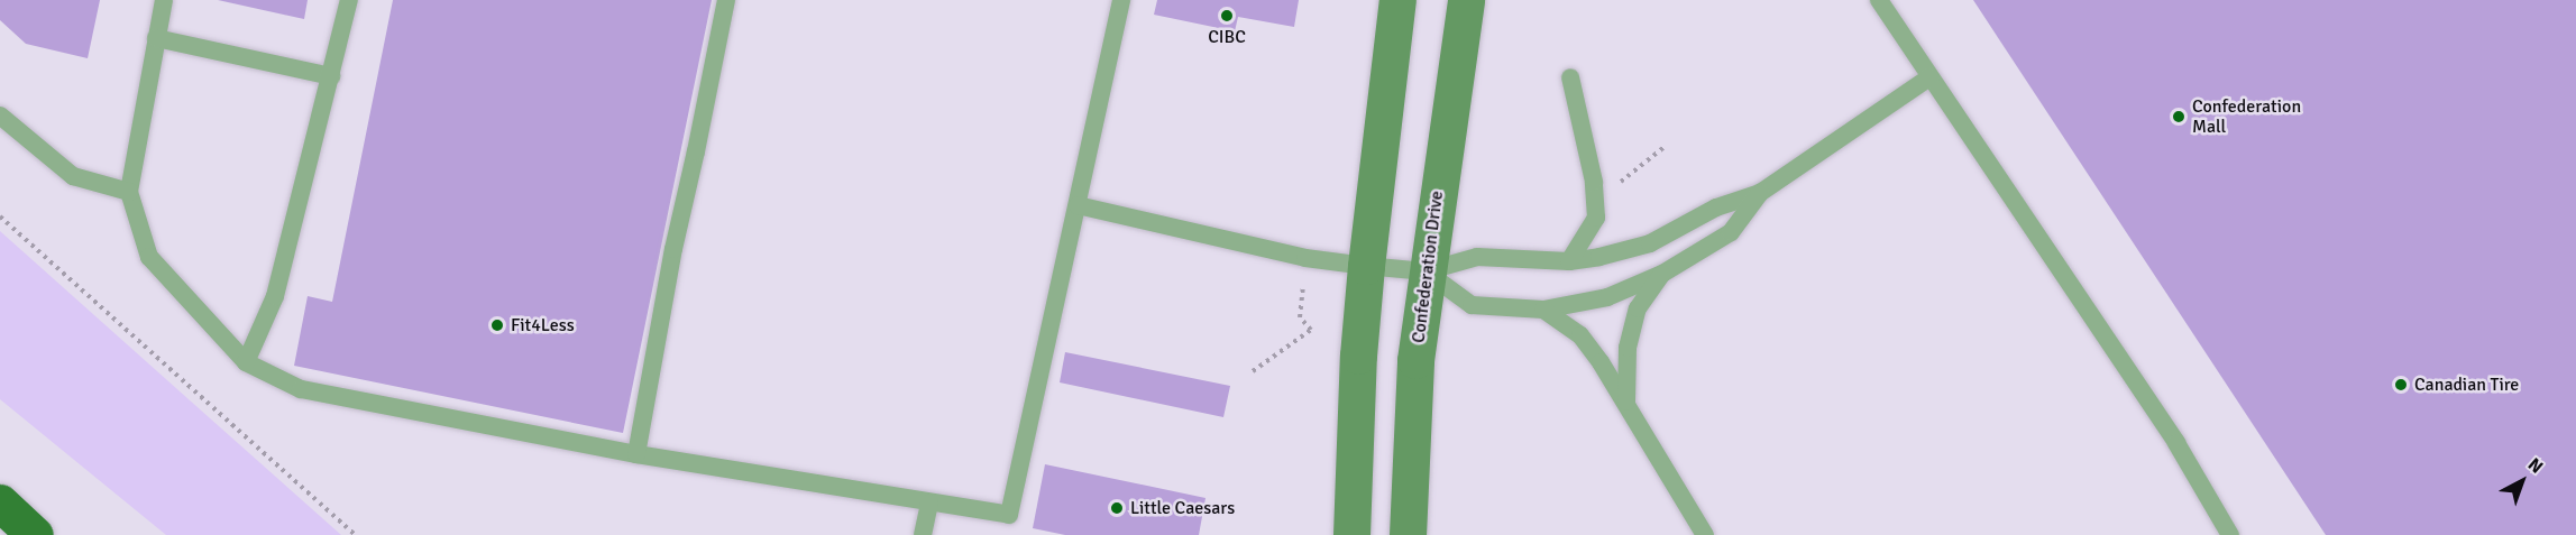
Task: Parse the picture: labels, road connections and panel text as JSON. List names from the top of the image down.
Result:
{
  "streets": {
    "main road": ["Confederation Drive"]
  },
  "places": [
    "CIBC",
    "Confederation Mall",
    "Fit4Less",
    "Canadian Tire",
    "Little Caesars"
  ],
  "north": "top right"
}
